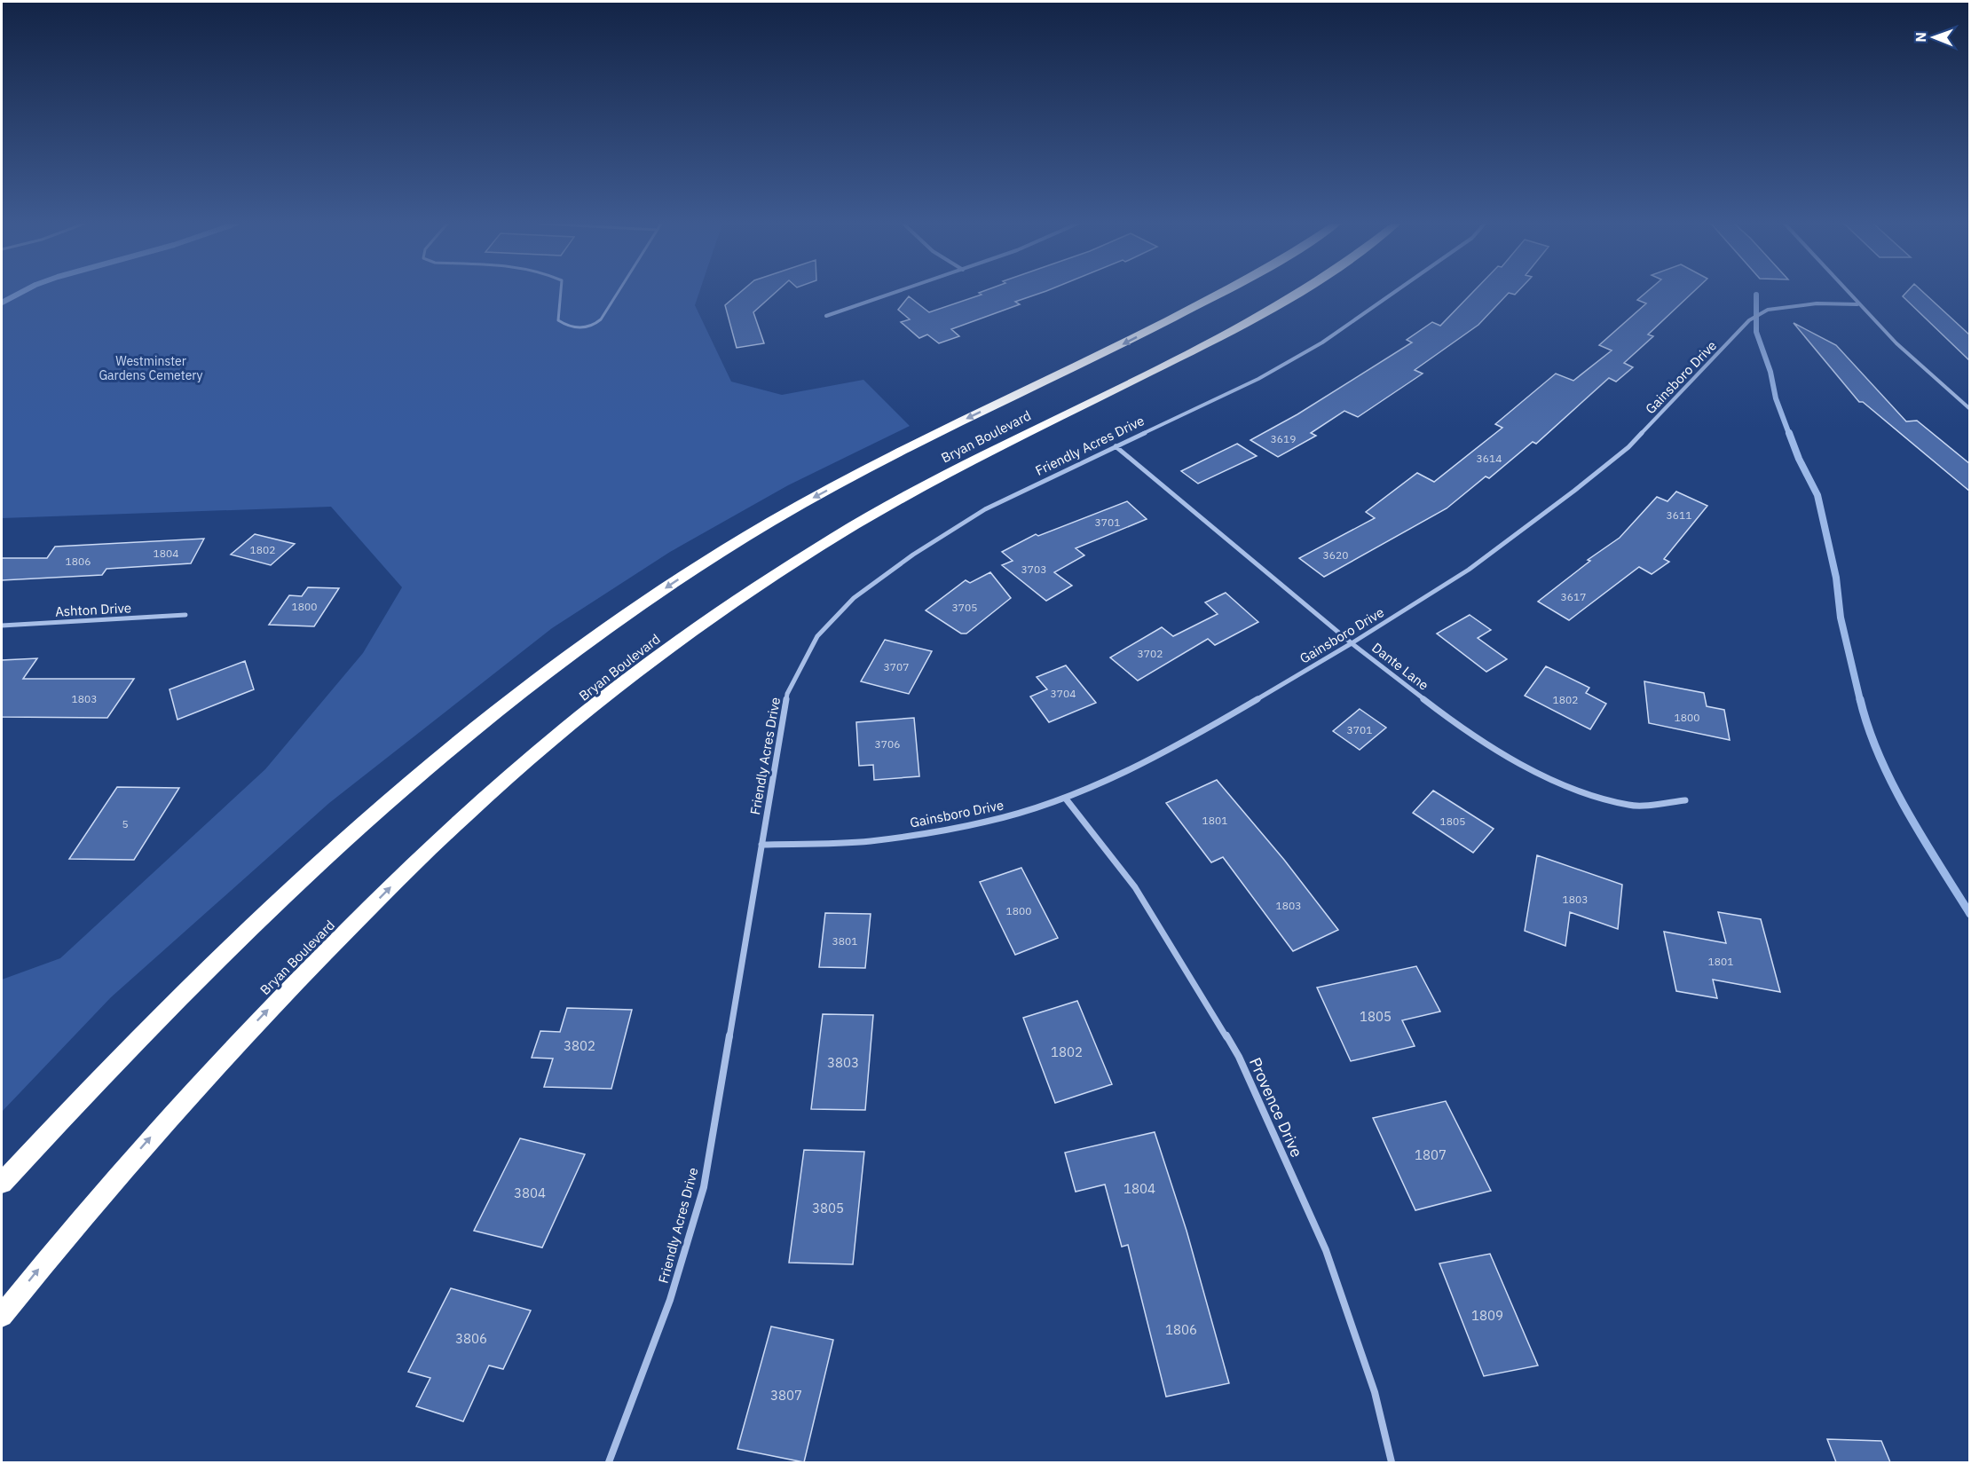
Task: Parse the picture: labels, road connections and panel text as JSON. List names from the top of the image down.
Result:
{
  "streets": {
    "highway": ["Bryan Boulevard"],
    "street": [
      "Gainsboro Drive",
      "Friendly Acres Drive",
      "Ashton Drive",
      "Dante Lane",
      "Provence Drive"
    ]
  },
  "crossings": [
    ["Gainsboro Drive", "Friendly Acres Drive"],
    ["Gainsboro Drive", "Dante Lane"],
    ["Gainsboro Drive", "Provence Drive"],
    ["Friendly Acres Drive", "Dante Lane"]
  ],
  "parks": ["Westminster Gardens Cemetery"],
  "house_numbers": [
    "3619",
    "3614",
    "3611",
    "3701",
    "1802",
    "1804",
    "3620",
    "1806",
    "3703",
    "3617",
    "1800",
    "3705",
    "3702",
    "3707",
    "3704",
    "1803",
    "1802",
    "1800",
    "3701",
    "3706",
    "1801",
    "1805",
    "5",
    "1803",
    "1803",
    "1800",
    "3801",
    "1801",
    "1805",
    "3802",
    "1802",
    "3803",
    "1807",
    "1804",
    "3804",
    "3805",
    "1809",
    "1806",
    "3806",
    "3807"
  ],
  "north": "left"
}
